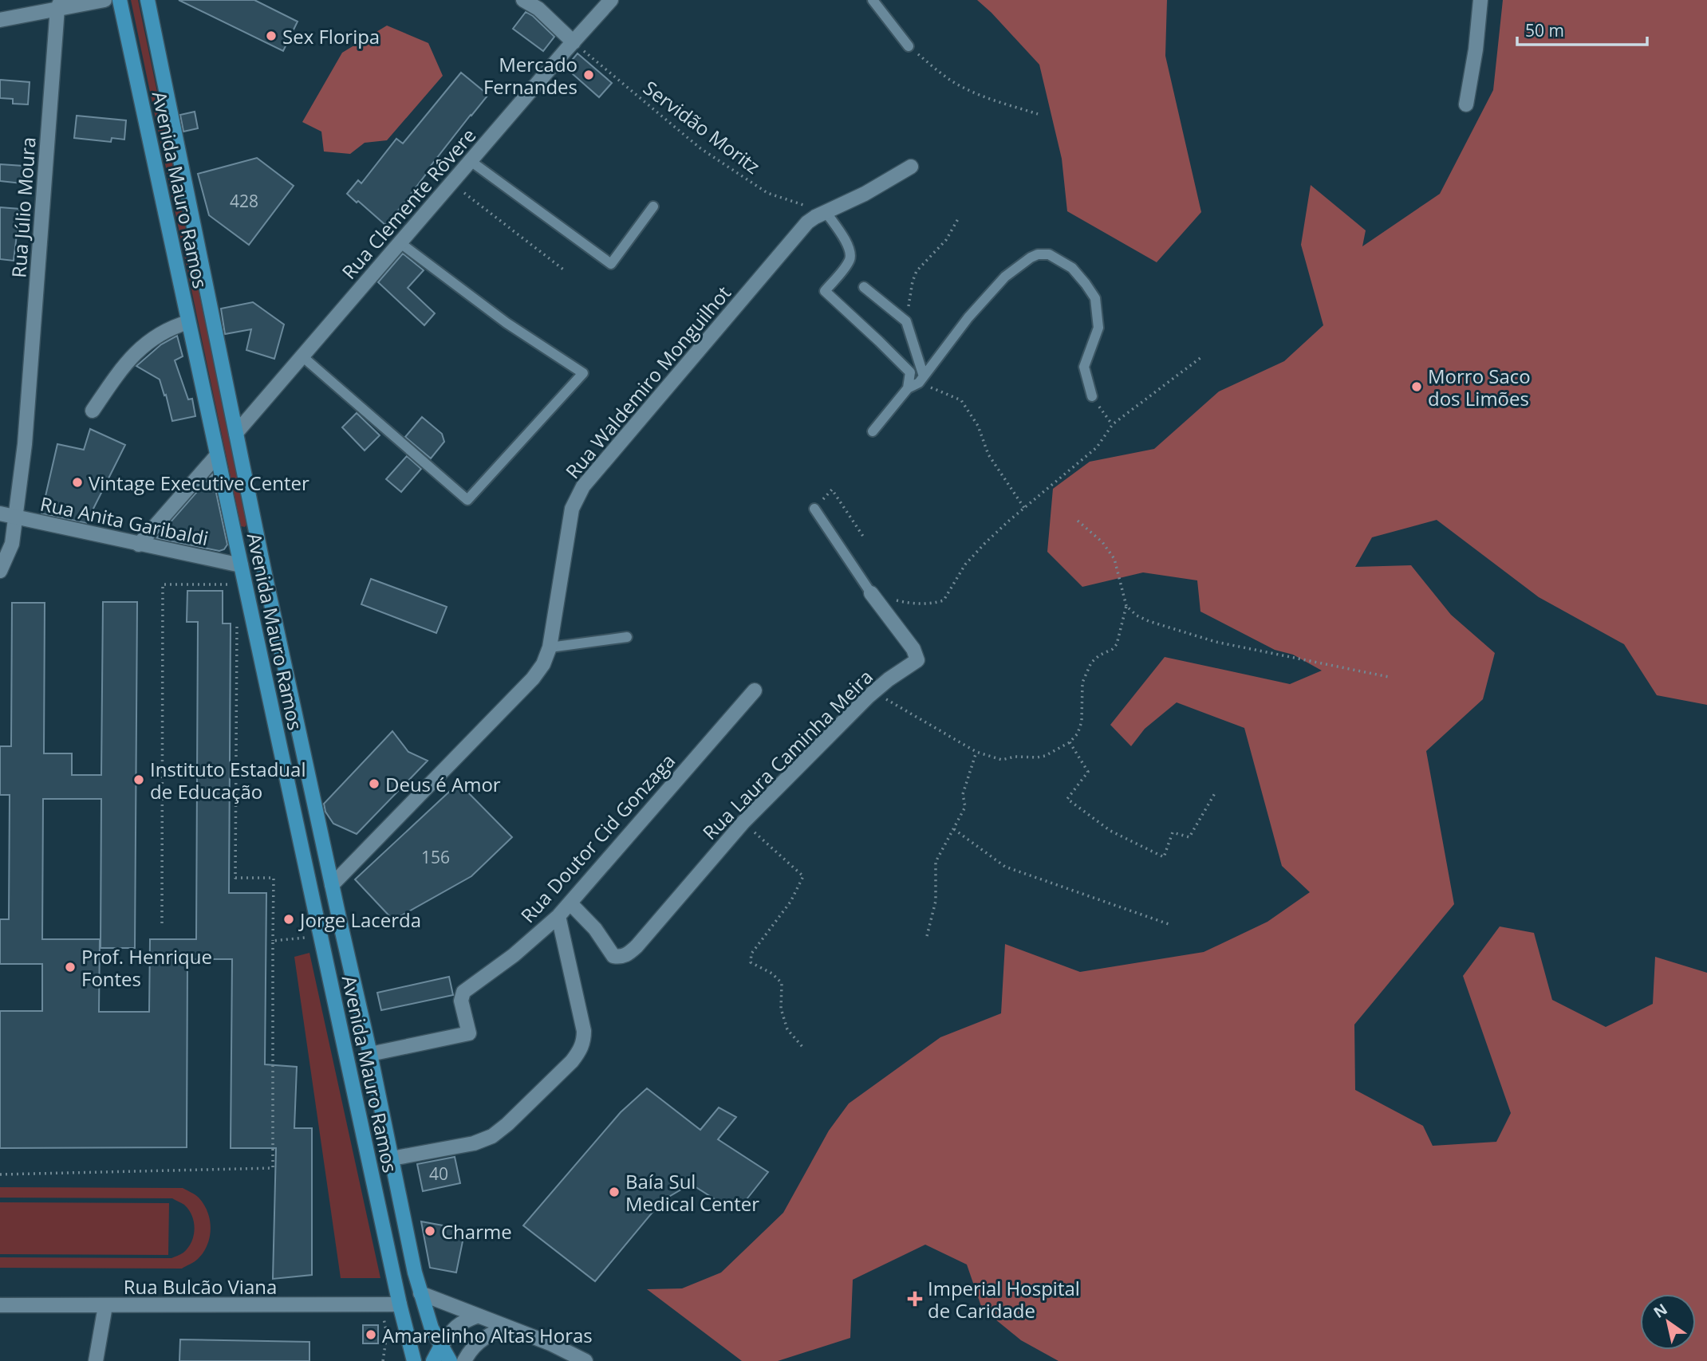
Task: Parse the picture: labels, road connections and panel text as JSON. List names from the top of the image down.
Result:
{
  "streets": {
    "main road": ["Avenida Mauro Ramos"],
    "street": [
      "Rua Clemente Rôvere",
      "Rua Júlio Moura",
      "Rua Waldemiro Monguilhot",
      "Rua Anita Garibaldi",
      "Rua Laura Caminha Meira",
      "Rua Doutor Cid Gonzaga",
      "Rua Bulcão Viana"
    ],
    "path": ["Servidão Moritz"]
  },
  "crossings": [
    ["Servidão Moritz", "Rua Clemente Rôvere"],
    ["Servidão Moritz", "Rua Waldemiro Monguilhot"],
    ["Avenida Mauro Ramos", "Rua Clemente Rôvere"],
    ["Avenida Mauro Ramos", "Rua Waldemiro Monguilhot"],
    ["Avenida Mauro Ramos", "Rua Anita Garibaldi"],
    ["Avenida Mauro Ramos", "Rua Doutor Cid Gonzaga"],
    ["Avenida Mauro Ramos", "Rua Bulcão Viana"],
    ["Rua Júlio Moura", "Rua Anita Garibaldi"],
    ["Rua Laura Caminha Meira", "Rua Doutor Cid Gonzaga"]
  ],
  "places": {
    "other": [
      "Sex Floripa",
      "Mercado Fernandes",
      "Morro Saco dos Limões",
      "Vintage Executive Center",
      "Instituto Estadual de Educação",
      "Deus é Amor",
      "Jorge Lacerda",
      "Prof. Henrique Fontes",
      "Baía Sul Medical Center",
      "Charme",
      "Amarelinho Altas Horas"
    ],
    "health": ["Imperial Hospital de Caridade"]
  },
  "house_numbers": ["428", "156", "40"],
  "scale_bar": "50 m",
  "north": "top left"
}
